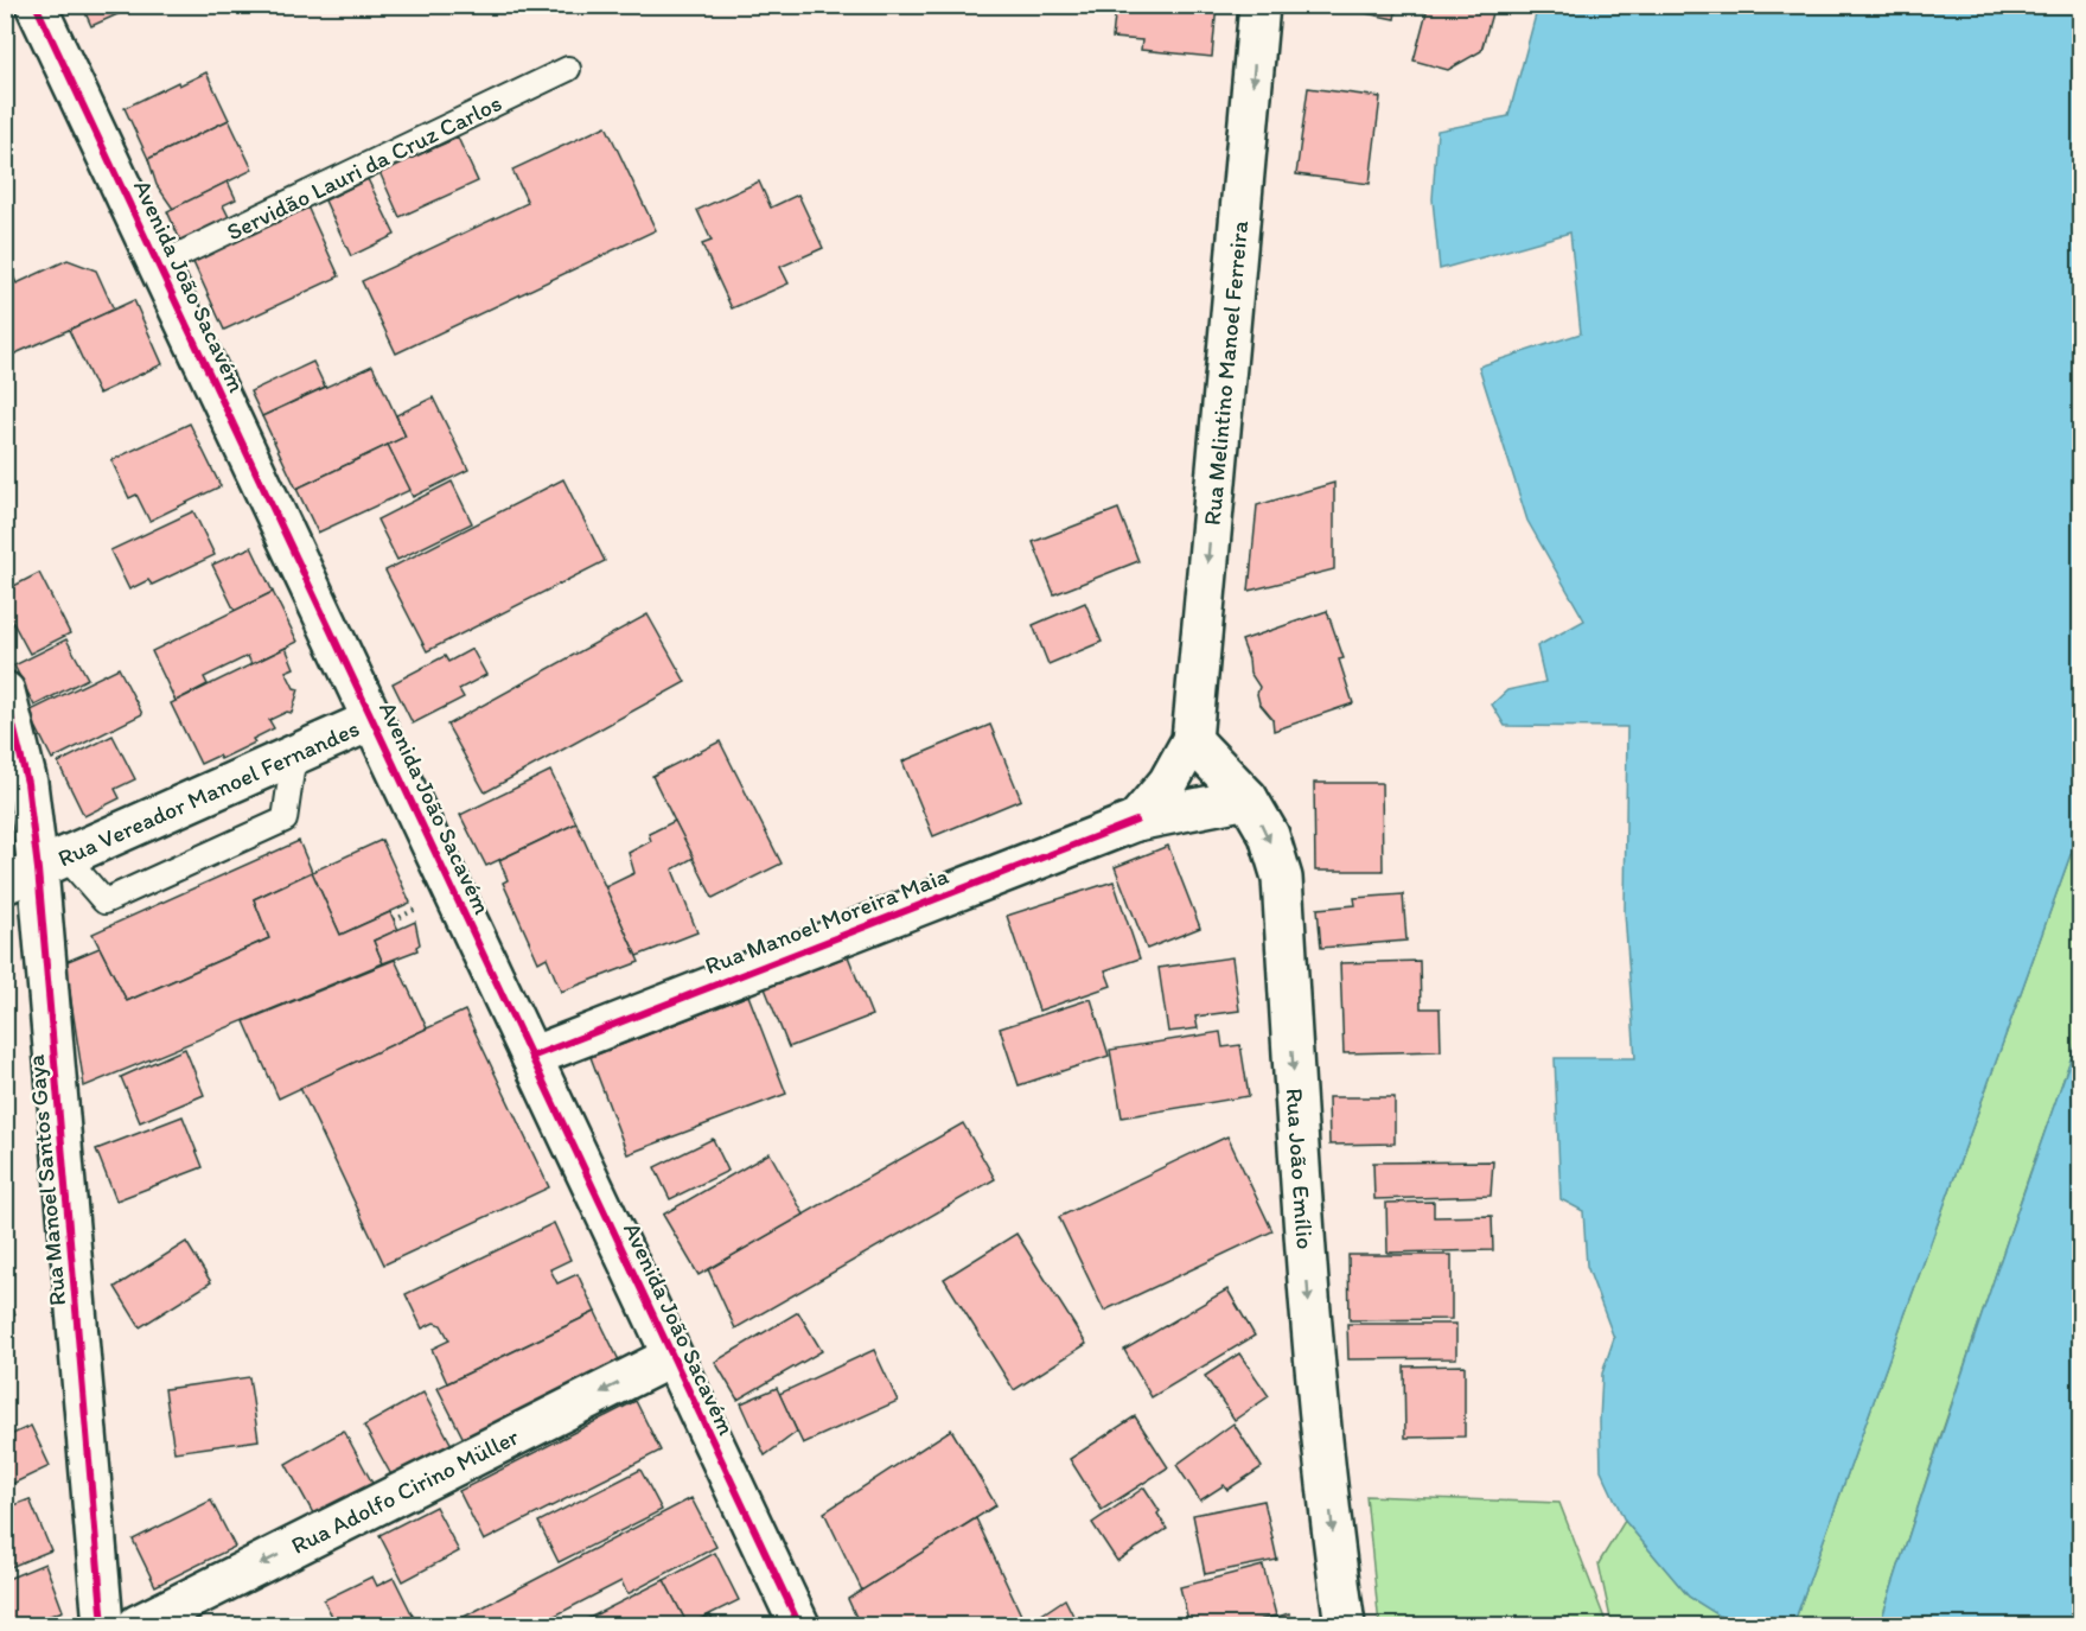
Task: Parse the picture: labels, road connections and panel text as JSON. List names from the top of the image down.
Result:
{
  "streets": {
    "main road": [
      "Avenida João Sacavém",
      "Rua Melintino Manoel Ferreira",
      "Rua Vereador Manoel Fernandes",
      "Rua Manoel Moreira Maia",
      "Rua João Emílio",
      "Rua Manoel Santos Gaya",
      "Rua Adolfo Cirino Müller"
    ],
    "lane": ["Servidão Lauri da Cruz Carlos"]
  },
  "crossings": [
    ["Servidão Lauri da Cruz Carlos", "Avenida João Sacavém"],
    ["Avenida João Sacavém", "Rua Vereador Manoel Fernandes"],
    ["Avenida João Sacavém", "Rua Manoel Moreira Maia"],
    ["Avenida João Sacavém", "Rua Adolfo Cirino Müller"],
    ["Rua Melintino Manoel Ferreira", "Rua Manoel Moreira Maia"],
    ["Rua Melintino Manoel Ferreira", "Rua João Emílio"],
    ["Rua Vereador Manoel Fernandes", "Rua Manoel Santos Gaya"],
    ["Rua Manoel Moreira Maia", "Rua João Emílio"]
  ],
  "one_way": ["Rua Melintino Manoel Ferreira", "Rua João Emílio", "Rua Adolfo Cirino Müller"]
}
